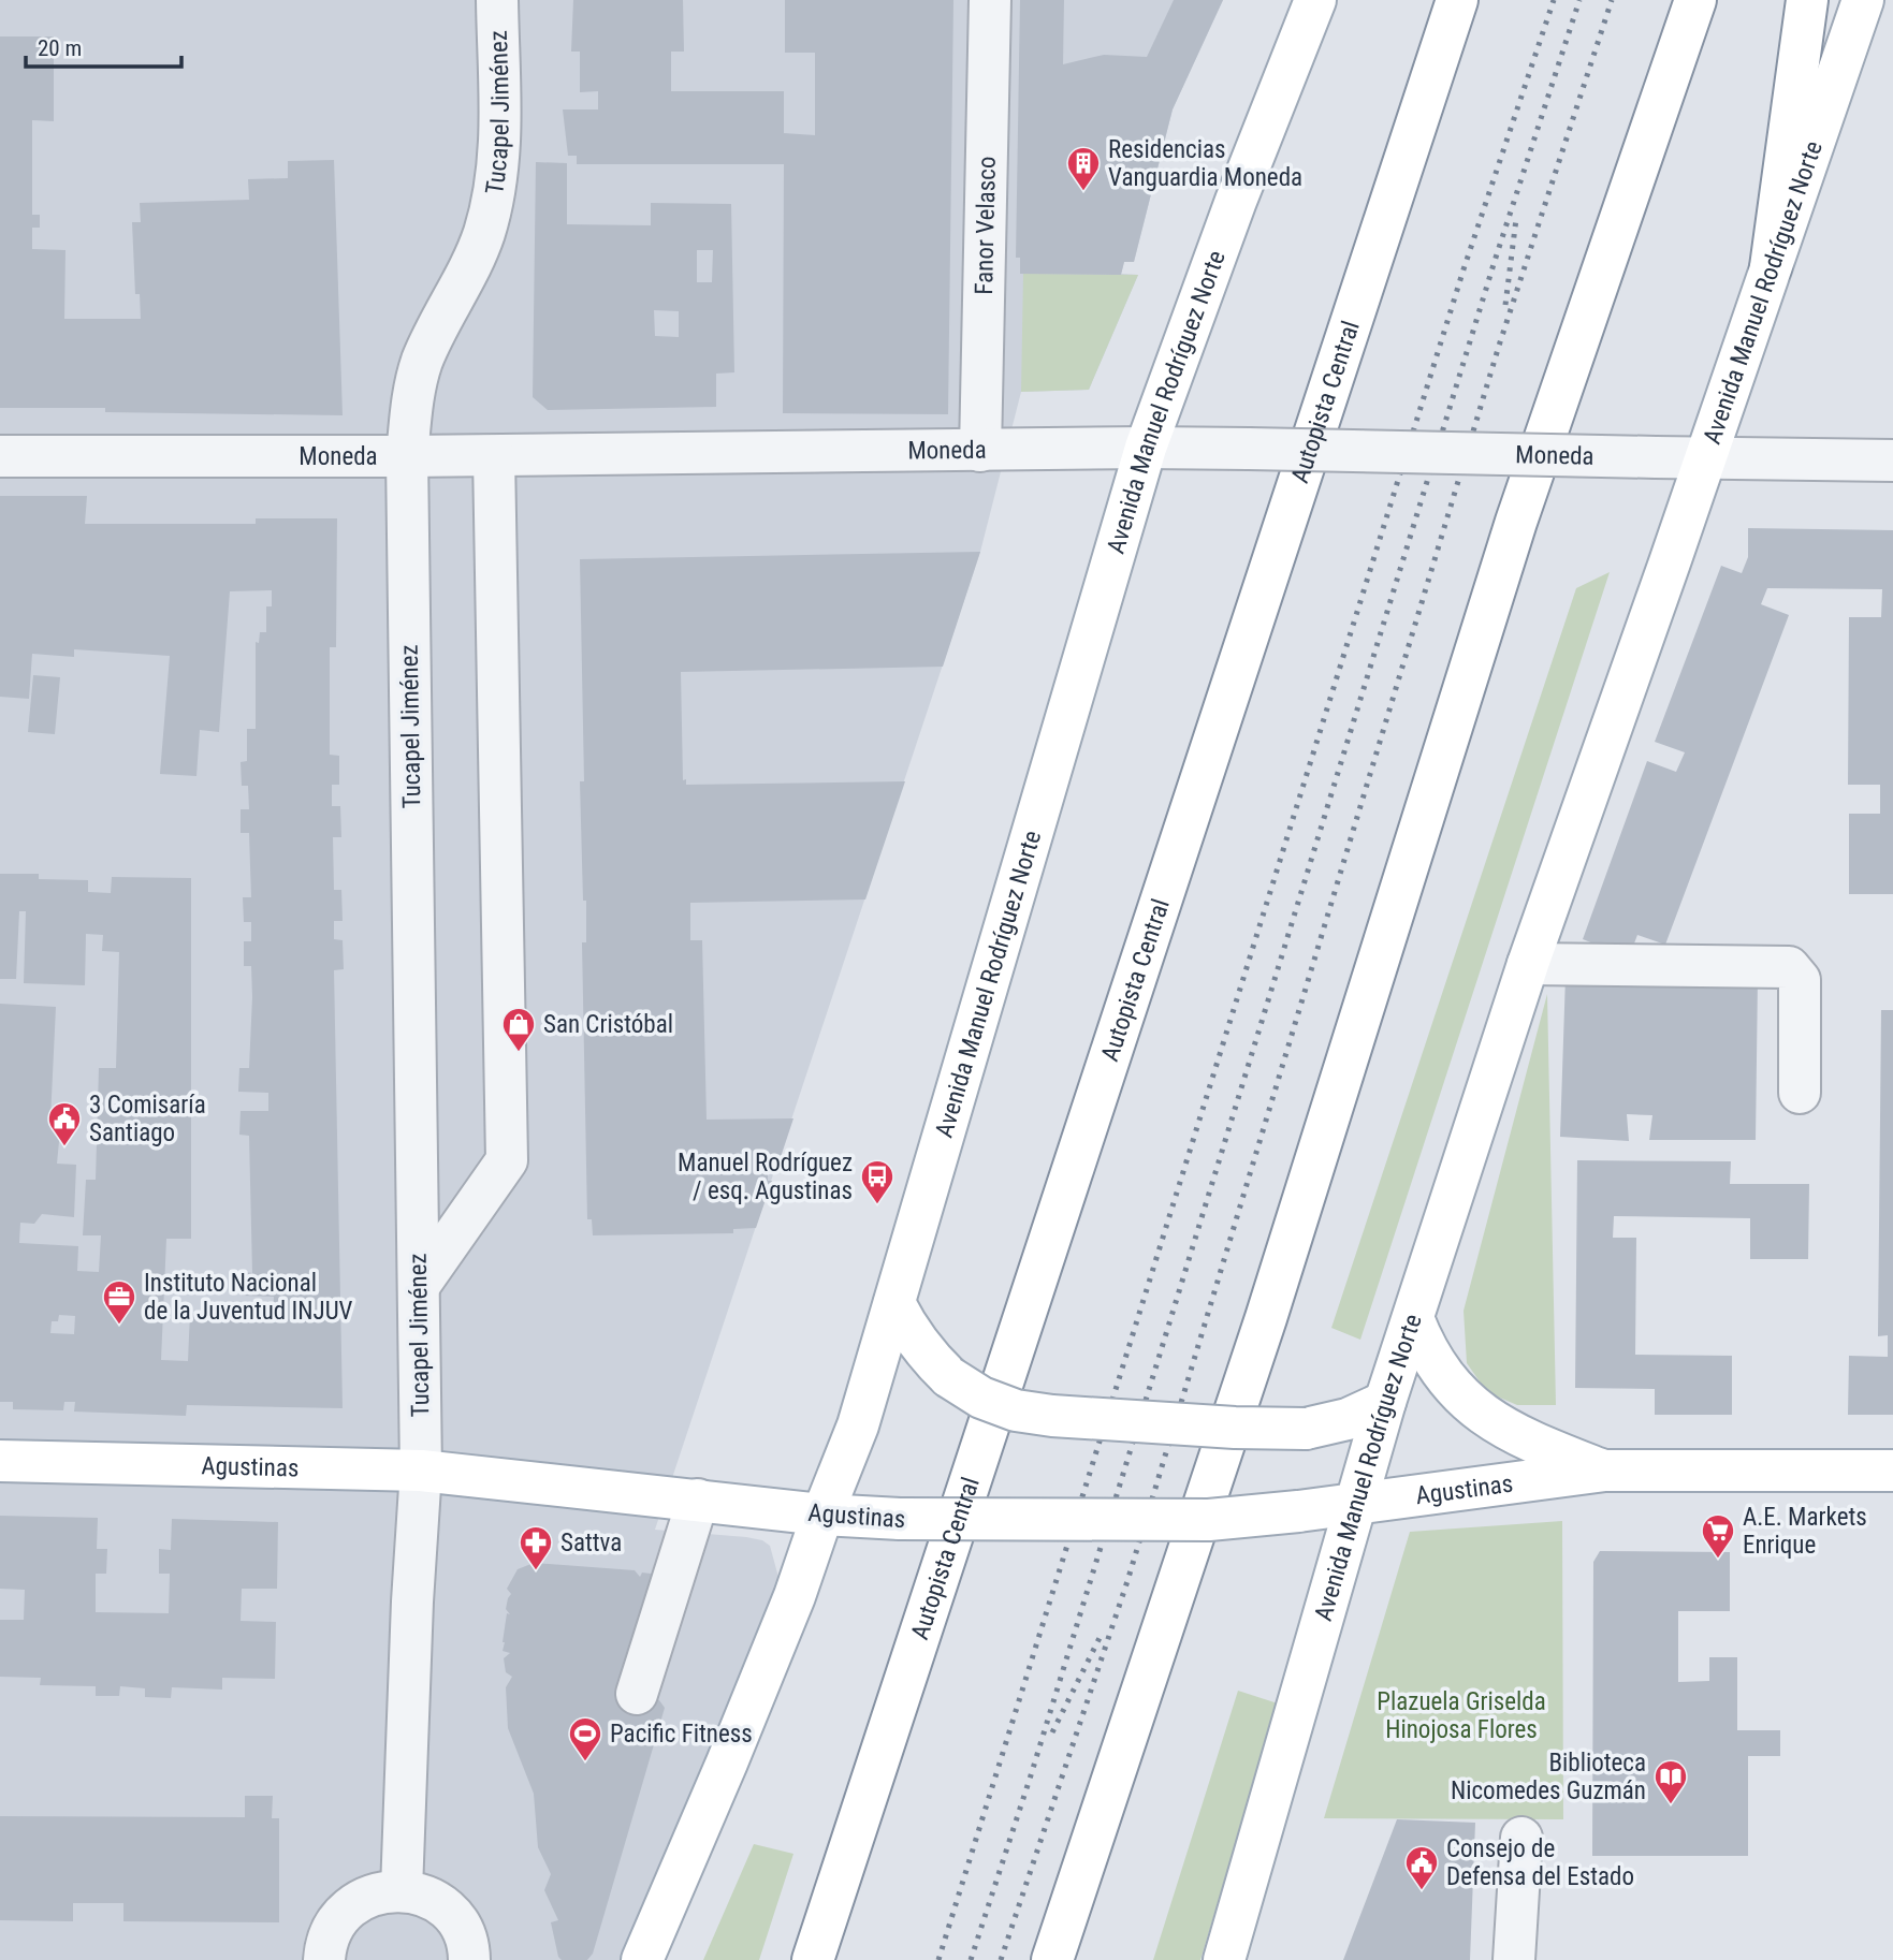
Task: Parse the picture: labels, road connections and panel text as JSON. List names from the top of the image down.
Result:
{
  "streets": {
    "main road": ["Avenida Manuel Rodríguez Norte", "Autopista Central", "Agustinas"],
    "street": ["Tucapel Jiménez", "Fanor Velasco", "Moneda"]
  },
  "crossings": [
    ["Tucapel Jiménez", "Moneda"],
    ["Tucapel Jiménez", "Agustinas"],
    ["Fanor Velasco", "Moneda"],
    ["Avenida Manuel Rodríguez Norte", "Moneda"],
    ["Avenida Manuel Rodríguez Norte", "Agustinas"]
  ],
  "parks": ["Plazuela Griselda Hinojosa Flores"],
  "places": {
    "building": ["Residencias Vanguardia Moneda"],
    "shop": ["San Cristóbal"],
    "public building": ["3 Comisaría Santiago", "Consejo de Defensa del Estado"],
    "bus stop": ["Manuel Rodríguez / esq. Agustinas"],
    "office": ["Instituto Nacional de la Juventud INJUV"],
    "supermarket": ["A.E. Markets Enrique"],
    "pharmacy": ["Sattva"],
    "sports": ["Pacific Fitness"],
    "library": ["Biblioteca Nicomedes Guzmán"]
  },
  "scale_bar": "20 m"
}
